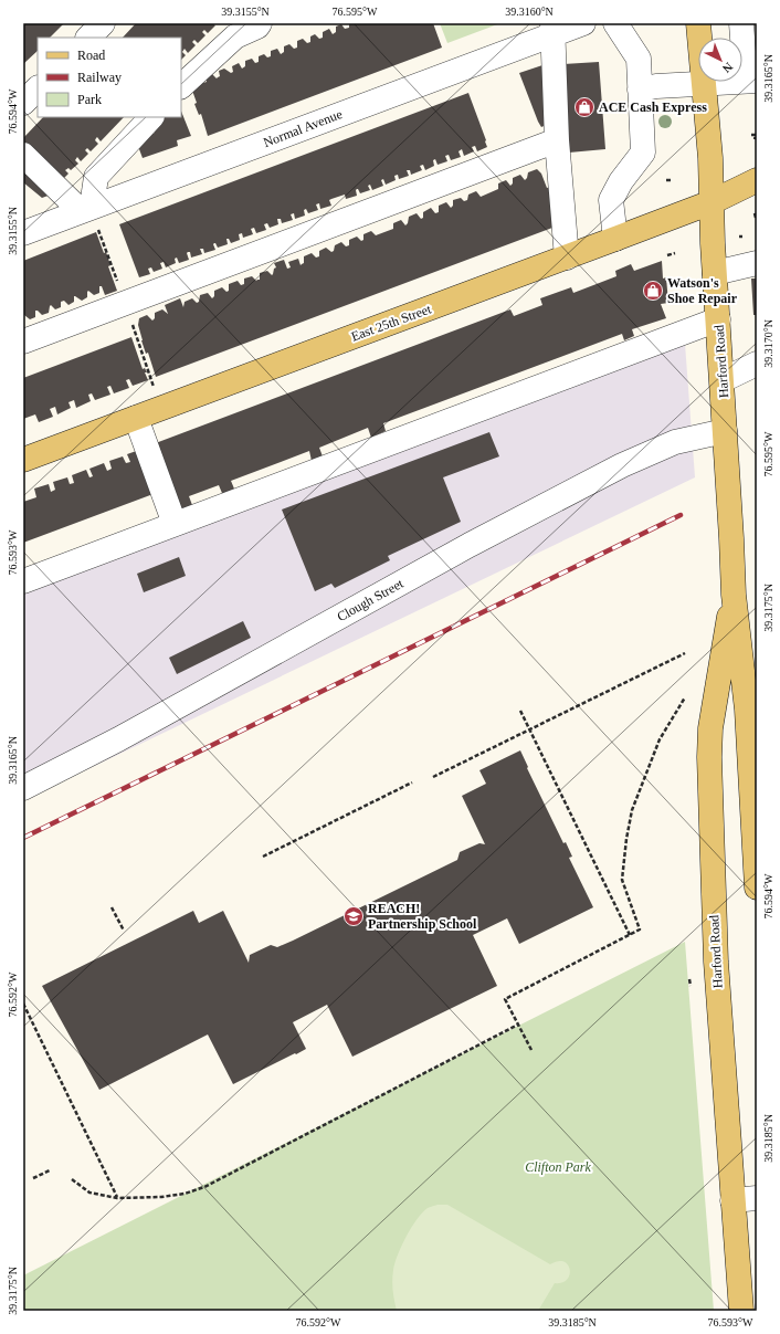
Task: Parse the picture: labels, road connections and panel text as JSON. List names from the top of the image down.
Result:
{
  "streets": {
    "main road": ["East 25th Street", "Harford Road"],
    "street": ["Normal Avenue", "Clough Street"]
  },
  "crossings": [
    ["East 25th Street", "Harford Road"],
    ["Harford Road", "Clough Street"]
  ],
  "parks": ["Clifton Park"],
  "places": {
    "shop": ["ACE Cash Express", "Watson's Shoe Repair"],
    "school or university": ["REACH! Partnership School"]
  },
  "legend": ["Road", "Railway", "Park"],
  "north": "bottom right",
  "coordinates": [
    "39.3155°N",
    "76.595°W",
    "39.3160°N",
    "39.3165°N",
    "76.594°W",
    "39.3170°N",
    "76.593°W",
    "39.3175°N",
    "76.592°W",
    "39.3185°N"
  ]
}
